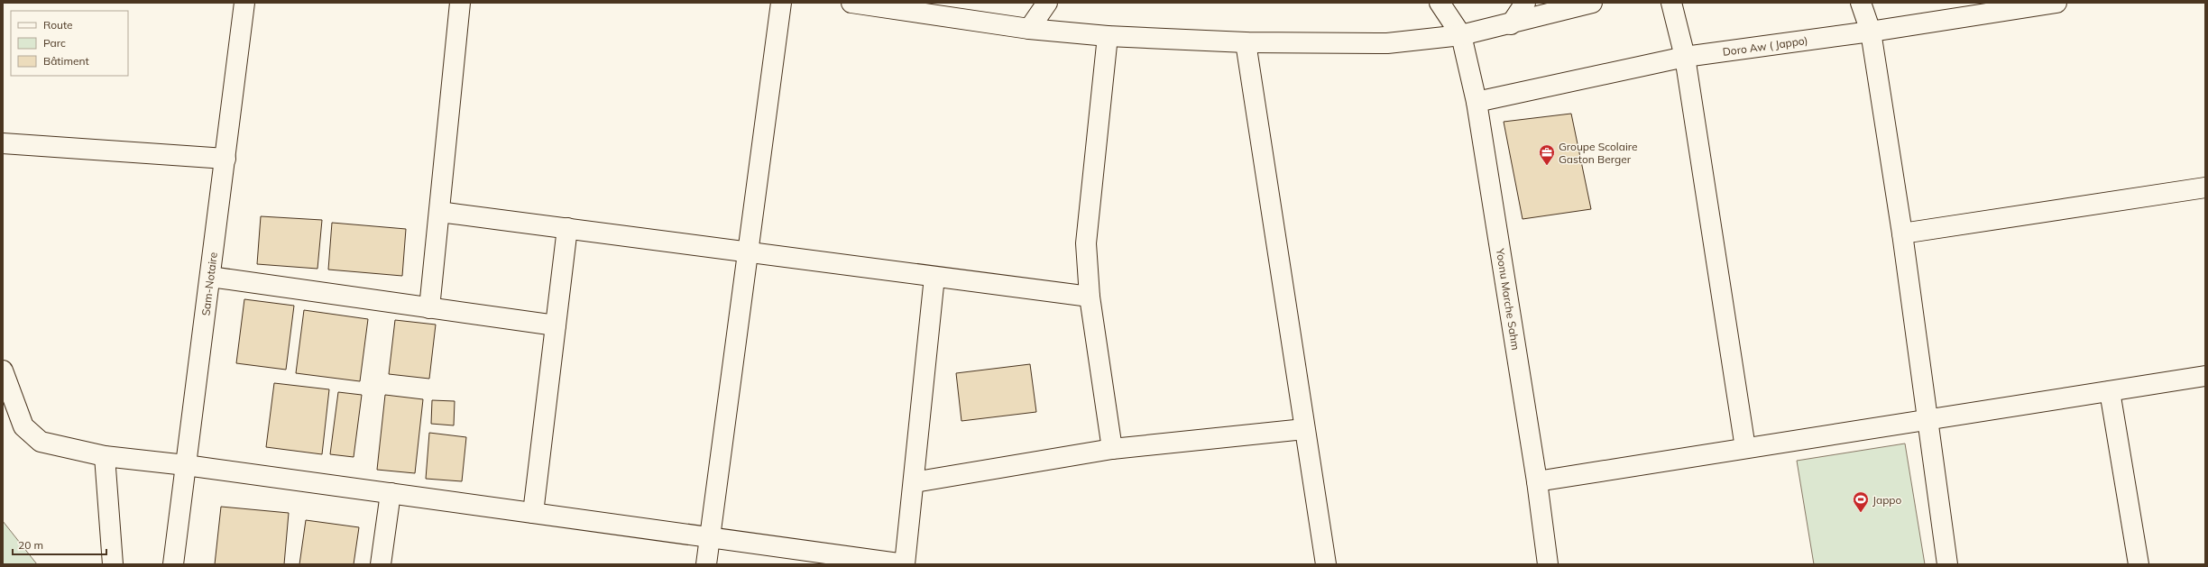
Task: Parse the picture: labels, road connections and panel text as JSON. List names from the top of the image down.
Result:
{
  "streets": {
    "street": ["Doro Aw ( Jappo)", "Sam-Notaire", "Yoonu Marche Sahm"]
  },
  "crossings": [
    ["Doro Aw ( Jappo)", "Yoonu Marche Sahm"]
  ],
  "places": {
    "office": ["Groupe Scolaire Gaston Berger"],
    "sports": ["Jappo"]
  },
  "legend": ["Route", "Parc", "Bâtiment"],
  "scale_bar": "20 m"
}
